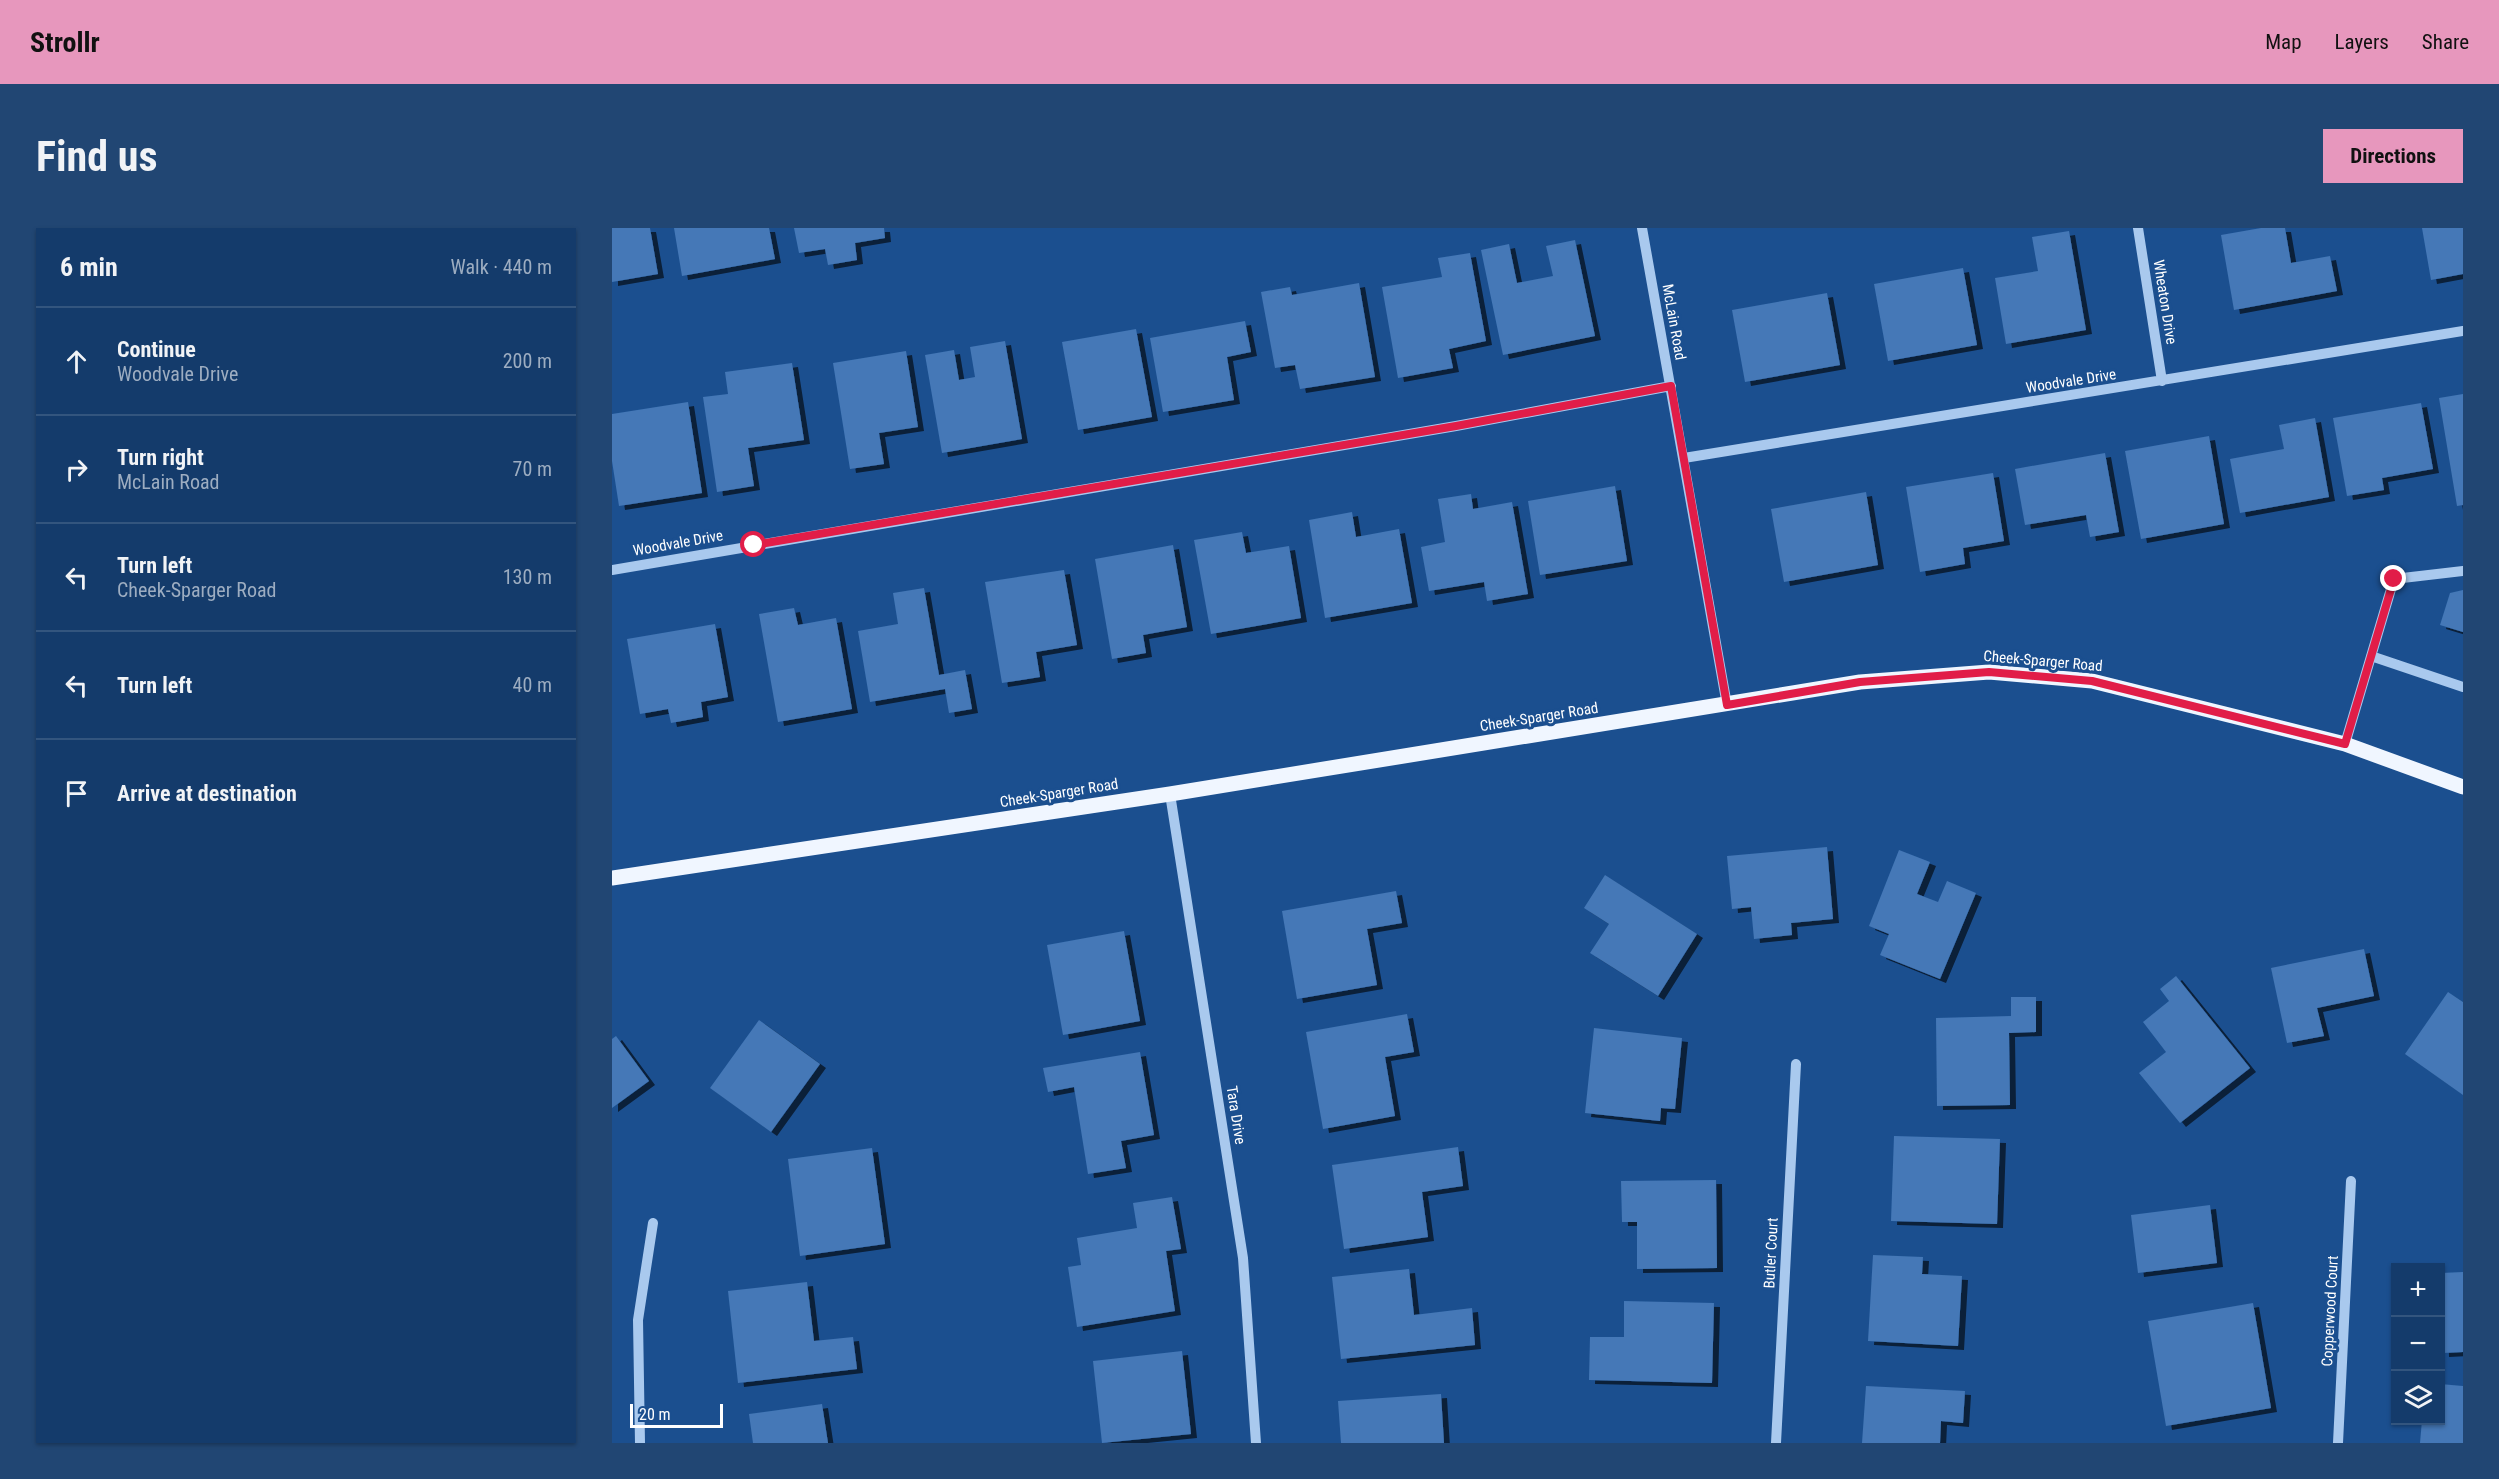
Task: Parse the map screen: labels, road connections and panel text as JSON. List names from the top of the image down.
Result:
{
  "streets": {
    "main road": ["Cheek-Sparger Road"],
    "street": [
      "Wheaton Drive",
      "McLain Road",
      "Woodvale Drive",
      "Tara Drive",
      "Butler Court",
      "Copperwood Court"
    ]
  },
  "crossings": [
    ["Wheaton Drive", "Woodvale Drive"],
    ["McLain Road", "Woodvale Drive"],
    ["McLain Road", "Cheek-Sparger Road"],
    ["Cheek-Sparger Road", "Tara Drive"]
  ],
  "scale_bar": "20 m",
  "page": {
    "header": "Strollr",
    "nav": ["Map", "Layers", "Share"],
    "buttons": "Directions",
    "title": "Find us",
    "heading": ["6 min", "Walk · 440 m"],
    "list": [
      ["Continue", "Woodvale Drive", "200 m"],
      ["Turn right", "McLain Road", "70 m"],
      ["Turn left", "Cheek-Sparger Road", "130 m"],
      ["Turn left", "40 m"],
      "Arrive at destination"
    ],
    "map_buttons": ["+", "−"],
    "scale": "20 m"
  }
}
